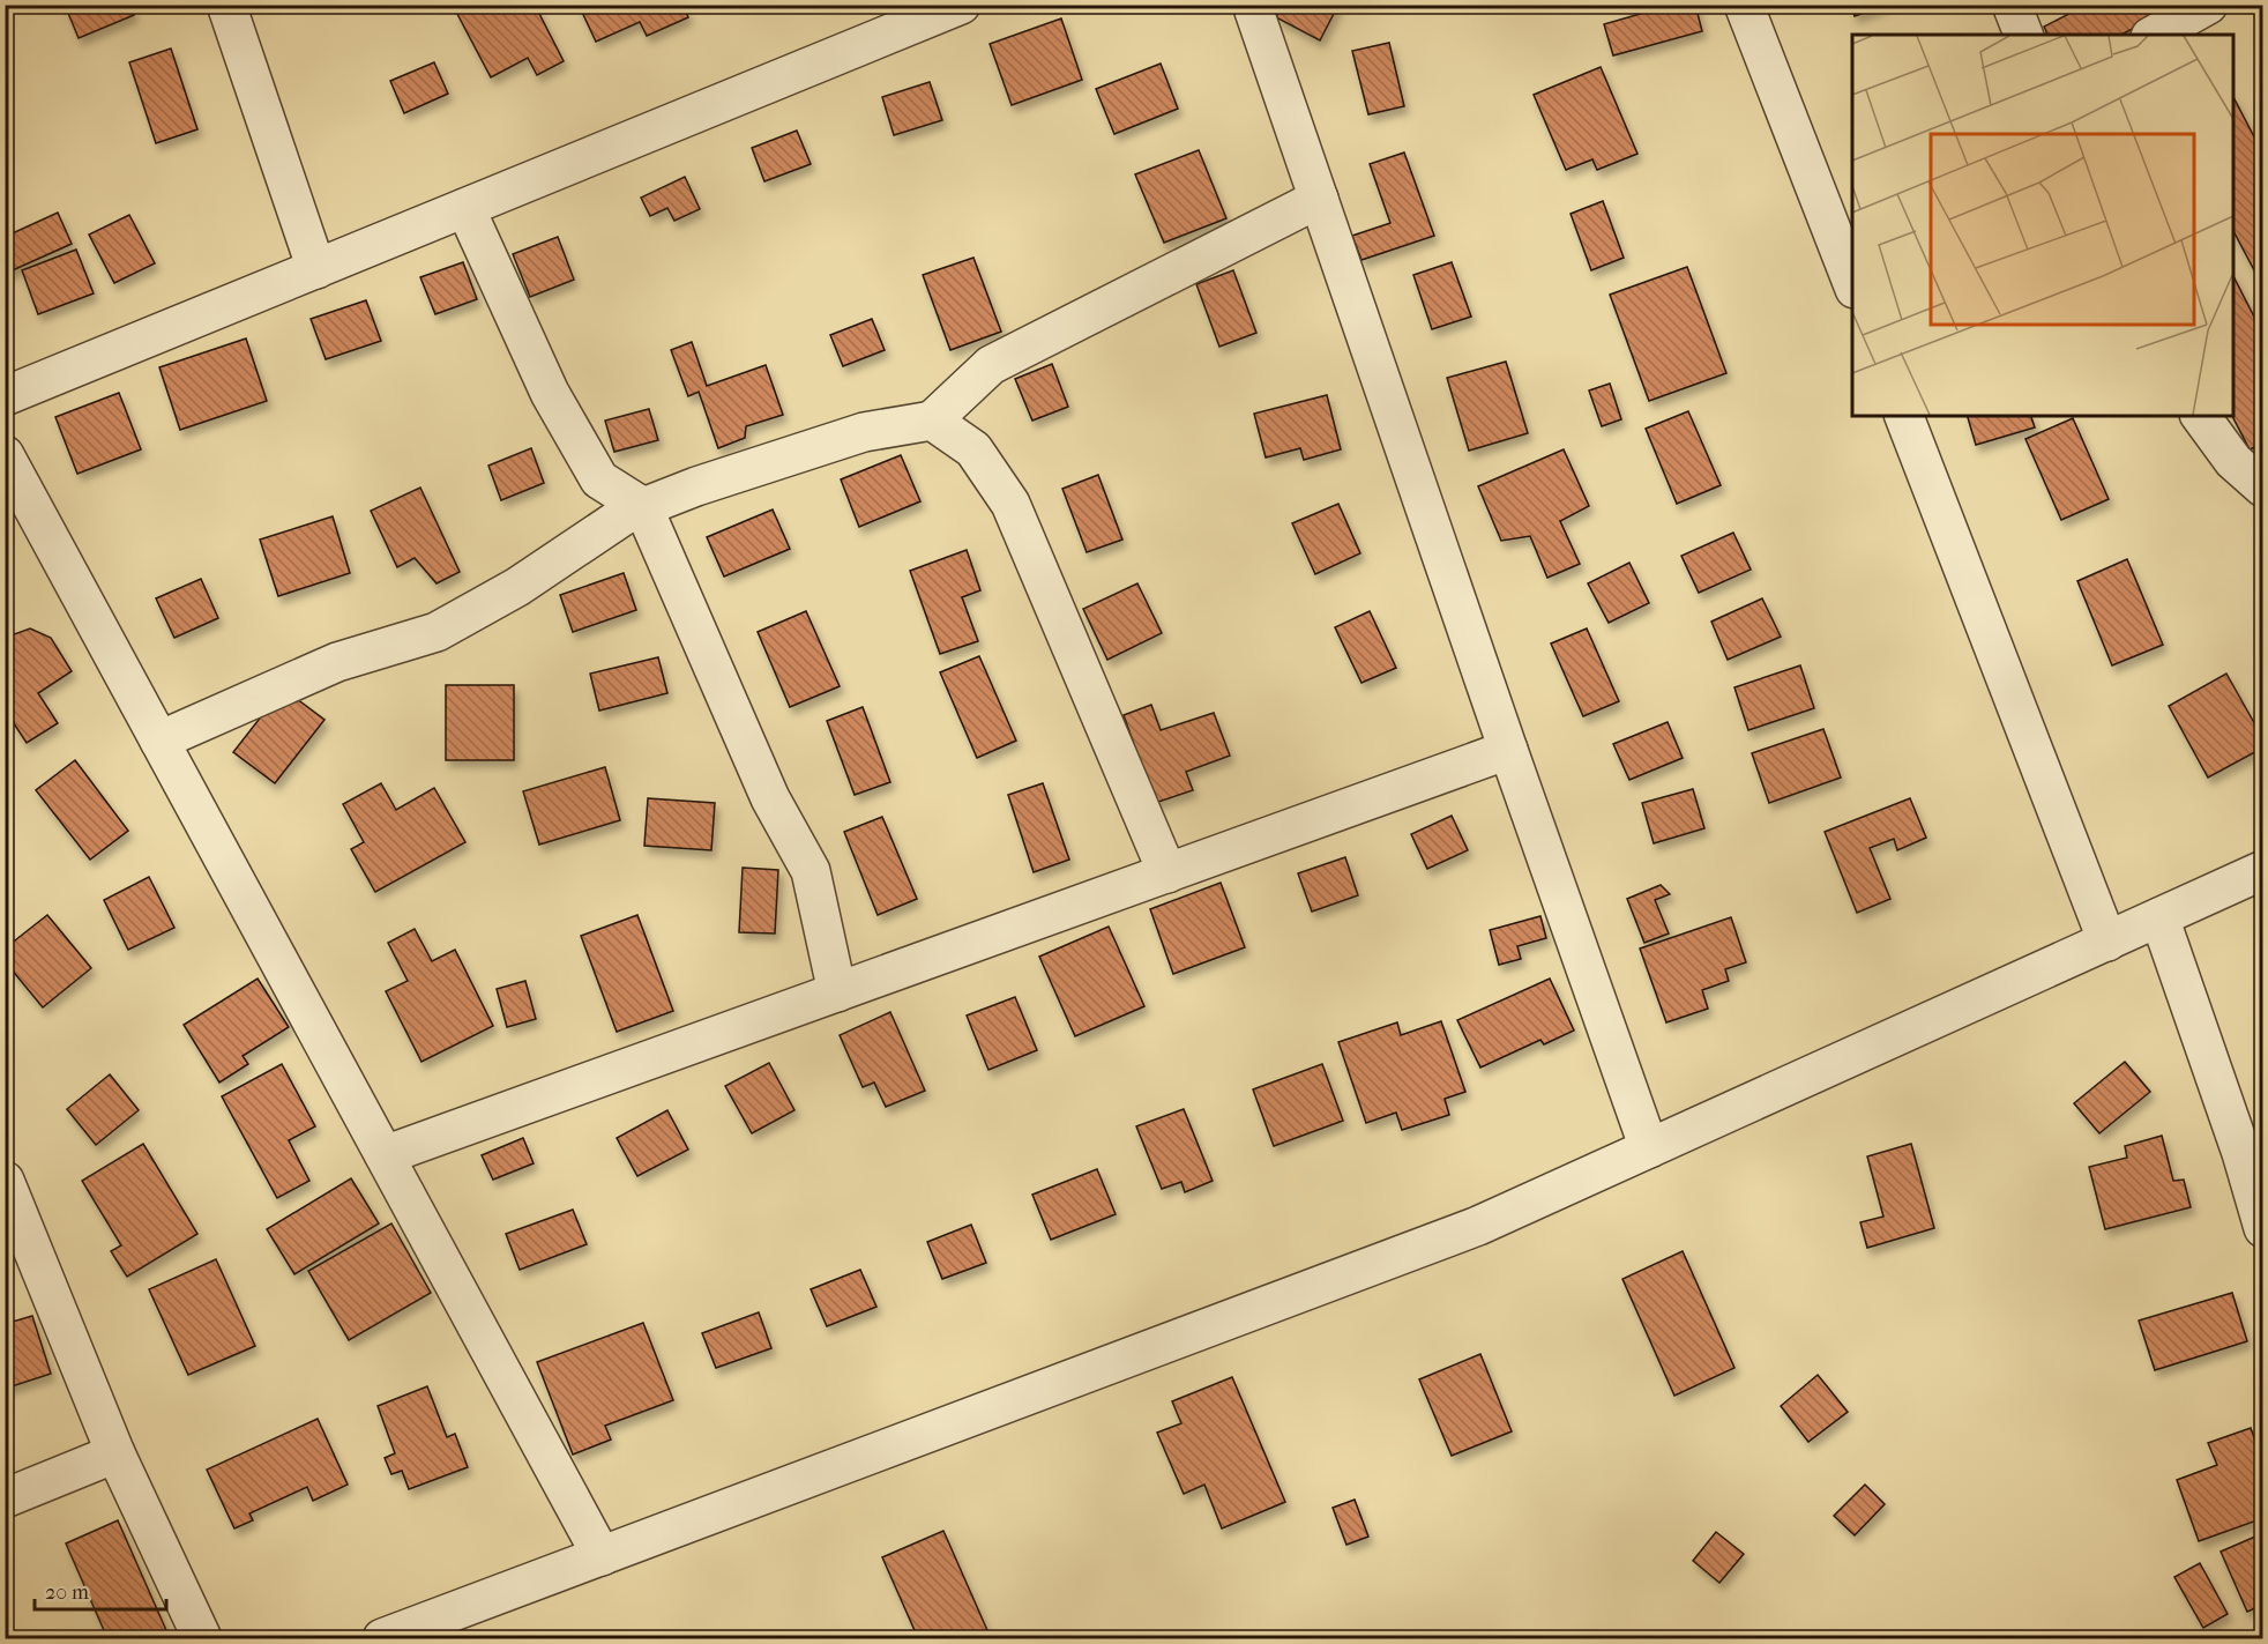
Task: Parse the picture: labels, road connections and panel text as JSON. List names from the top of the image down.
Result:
{
  "scale_bar": "20 m"
}
